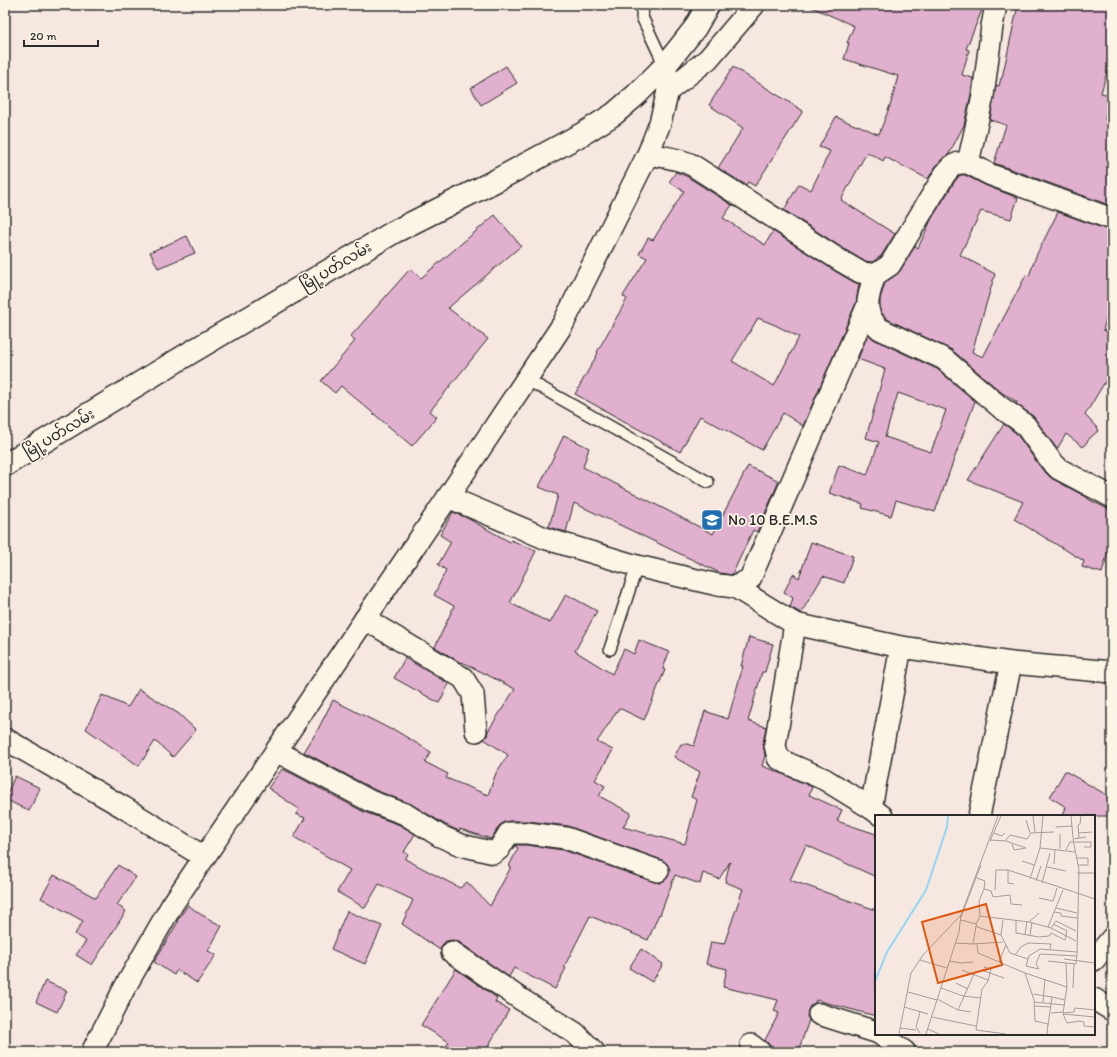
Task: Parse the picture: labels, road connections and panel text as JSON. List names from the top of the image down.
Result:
{
  "streets": {
    "main road": ["မြို့ပတ်လမ်း"]
  },
  "places": {
    "school or university": ["No 10 B.E.M.S"]
  },
  "scale_bar": "20 m"
}
